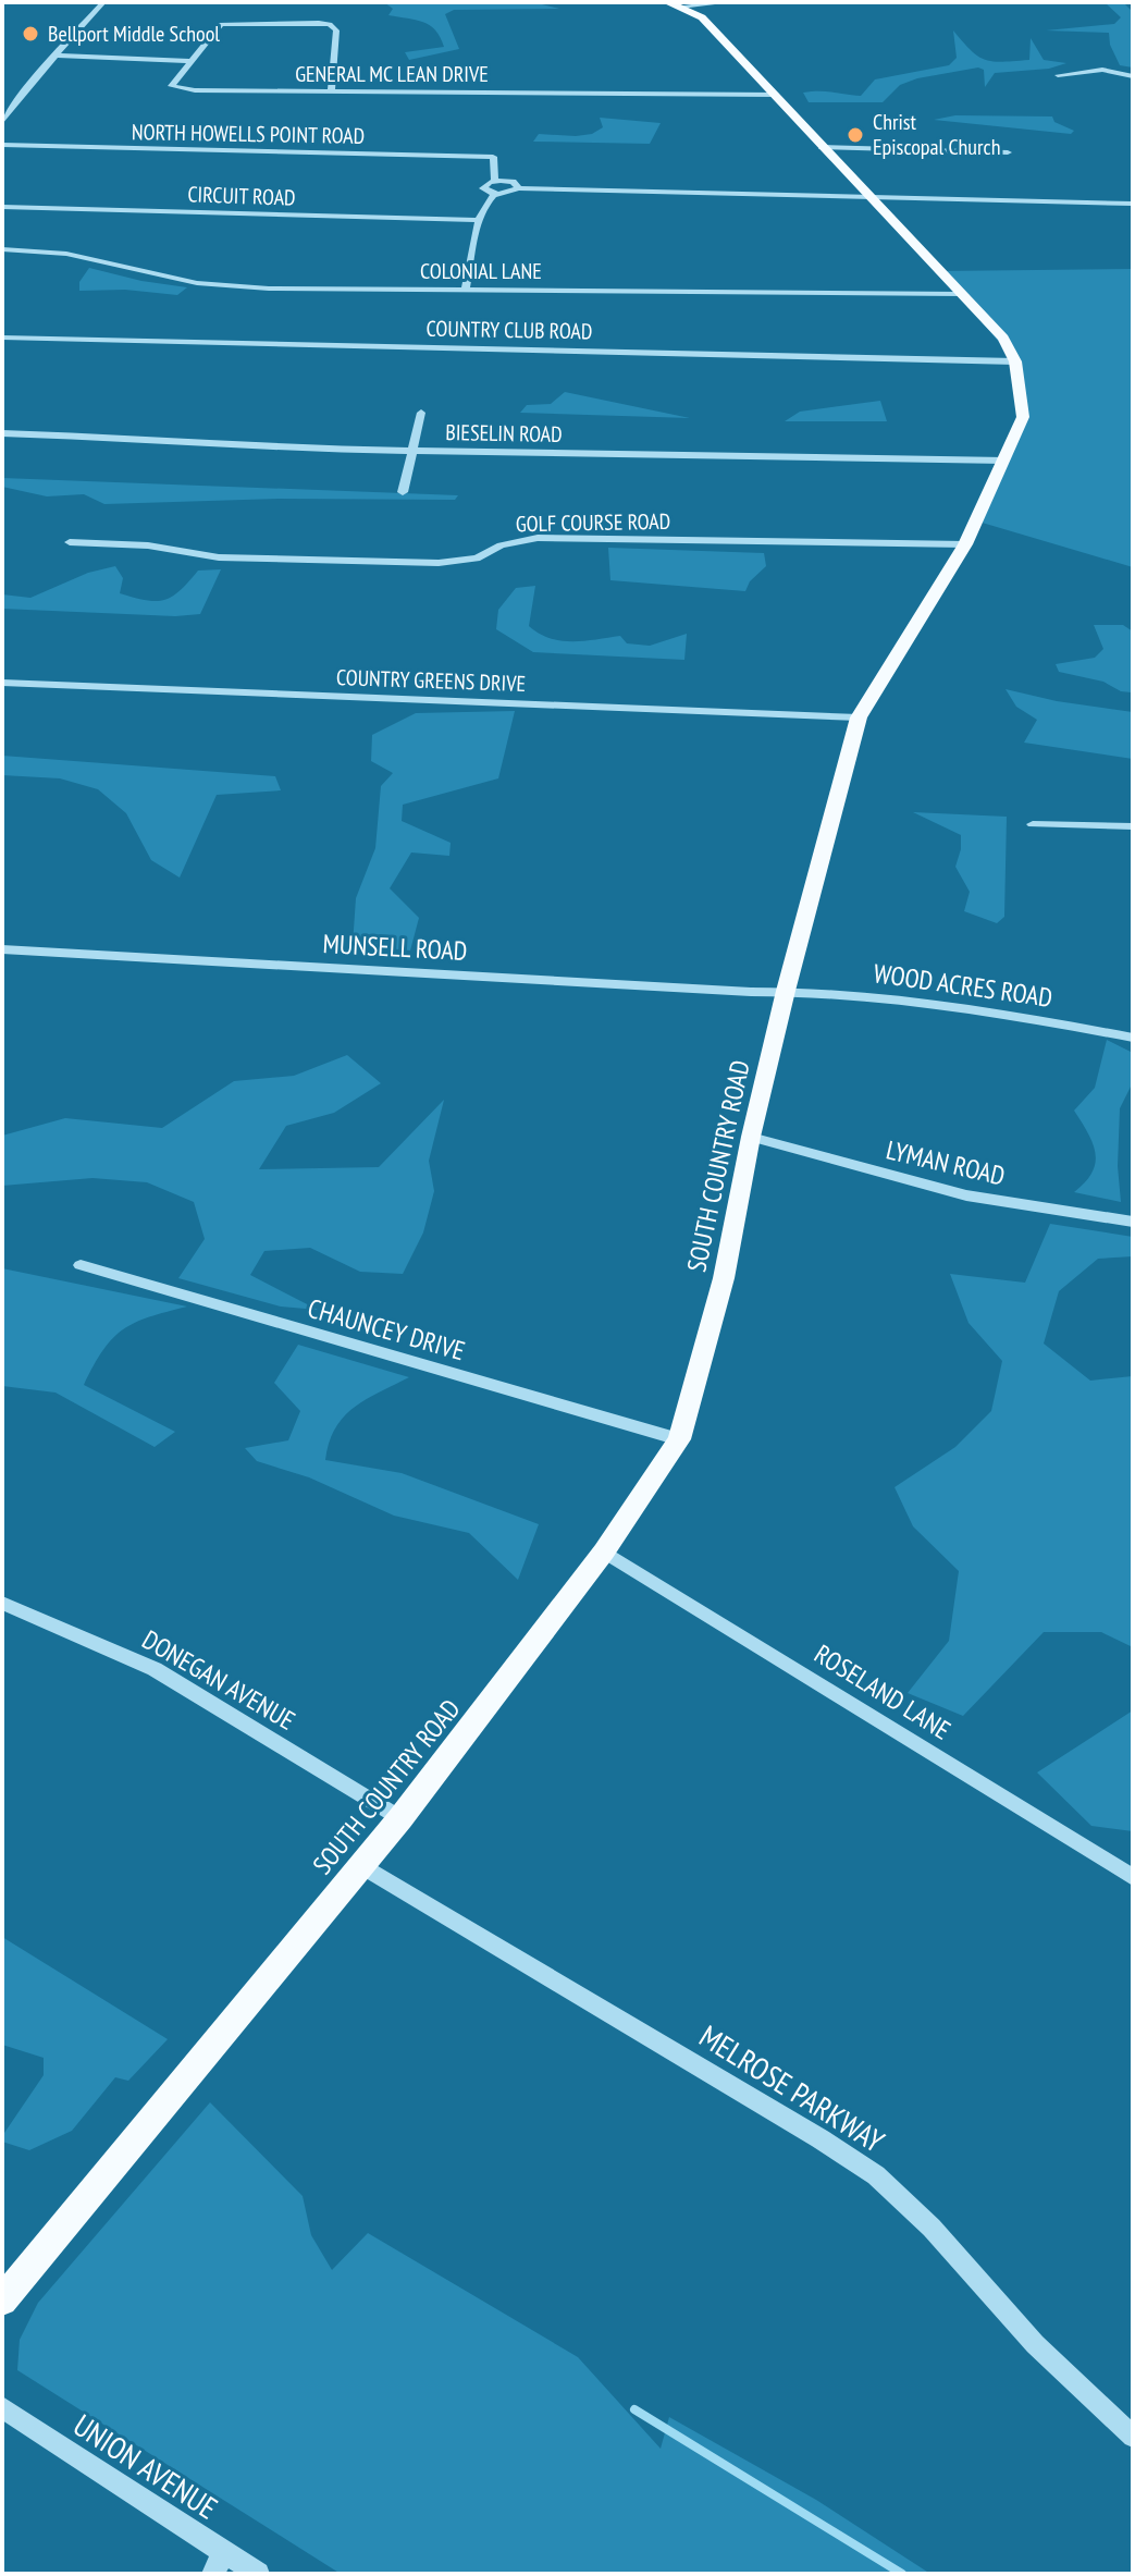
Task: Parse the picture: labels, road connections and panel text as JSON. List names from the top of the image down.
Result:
{
  "streets": {
    "main road": ["SOUTH COUNTRY ROAD"],
    "street": [
      "GENERAL MC LEAN DRIVE",
      "NORTH HOWELLS POINT ROAD",
      "CIRCUIT ROAD",
      "COLONIAL LANE",
      "COUNTRY CLUB ROAD",
      "BIESELIN ROAD",
      "GOLF COURSE ROAD",
      "COUNTRY GREENS DRIVE",
      "MUNSELL ROAD",
      "WOOD ACRES ROAD",
      "LYMAN ROAD",
      "CHAUNCEY DRIVE",
      "DONEGAN AVENUE",
      "ROSELAND LANE",
      "MELROSE PARKWAY",
      "UNION AVENUE"
    ]
  },
  "crossings": [
    ["GENERAL MC LEAN DRIVE", "SOUTH COUNTRY ROAD"],
    ["COLONIAL LANE", "SOUTH COUNTRY ROAD"],
    ["COUNTRY CLUB ROAD", "SOUTH COUNTRY ROAD"],
    ["BIESELIN ROAD", "SOUTH COUNTRY ROAD"],
    ["GOLF COURSE ROAD", "SOUTH COUNTRY ROAD"],
    ["COUNTRY GREENS DRIVE", "SOUTH COUNTRY ROAD"],
    ["MUNSELL ROAD", "WOOD ACRES ROAD"],
    ["MUNSELL ROAD", "SOUTH COUNTRY ROAD"],
    ["WOOD ACRES ROAD", "SOUTH COUNTRY ROAD"],
    ["LYMAN ROAD", "SOUTH COUNTRY ROAD"],
    ["SOUTH COUNTRY ROAD", "CHAUNCEY DRIVE"],
    ["SOUTH COUNTRY ROAD", "DONEGAN AVENUE"],
    ["SOUTH COUNTRY ROAD", "ROSELAND LANE"],
    ["SOUTH COUNTRY ROAD", "MELROSE PARKWAY"]
  ],
  "places": ["Bellport Middle School", "Christ Episcopal Church"]
}
